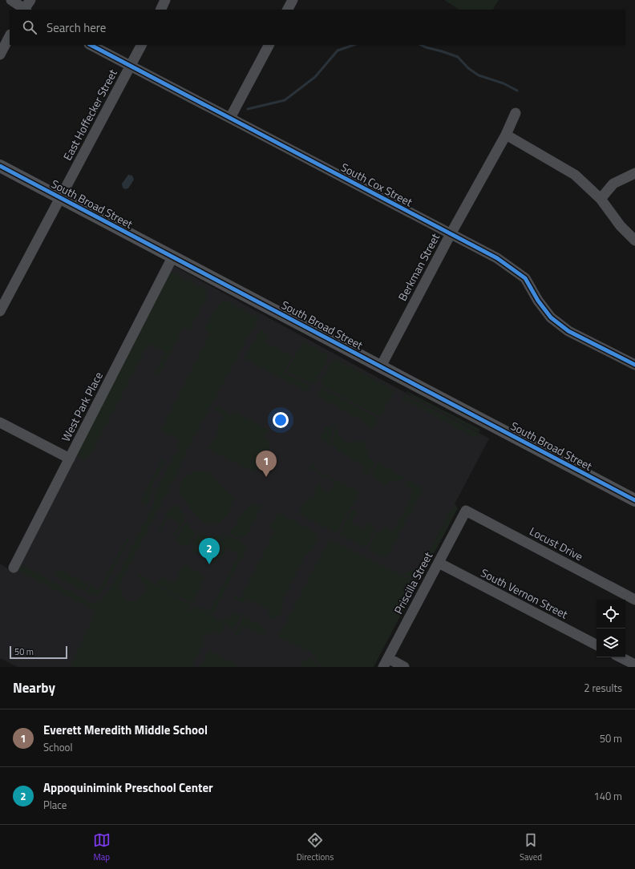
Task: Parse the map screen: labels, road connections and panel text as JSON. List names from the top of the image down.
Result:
{
  "streets": {
    "main road": ["South Broad Street"],
    "street": [
      "East Hoffecker Street",
      "South Cox Street",
      "Berkman Street",
      "West Park Place",
      "Locust Drive",
      "Priscilla Street",
      "South Vernon Street"
    ]
  },
  "crossings": [
    ["East Hoffecker Street", "South Cox Street"],
    ["East Hoffecker Street", "South Broad Street"],
    ["South Cox Street", "Berkman Street"],
    ["South Broad Street", "Berkman Street"],
    ["South Broad Street", "West Park Place"],
    ["Locust Drive", "Priscilla Street"],
    ["Priscilla Street", "South Vernon Street"]
  ],
  "scale_bar": "50 m",
  "page": {
    "search": "Search here",
    "pins": ["1", "2"],
    "scale": "50 m",
    "heading": ["Nearby", "2 results"],
    "list": [
      {
        "mark": "1",
        "name": "Everett Meredith Middle School",
        "note": "School",
        "value": "50 m"
      },
      {
        "mark": "2",
        "name": "Appoquinimink Preschool Center",
        "note": "Place",
        "value": "140 m"
      }
    ],
    "nav": ["Map", "Directions", "Saved"]
  }
}
